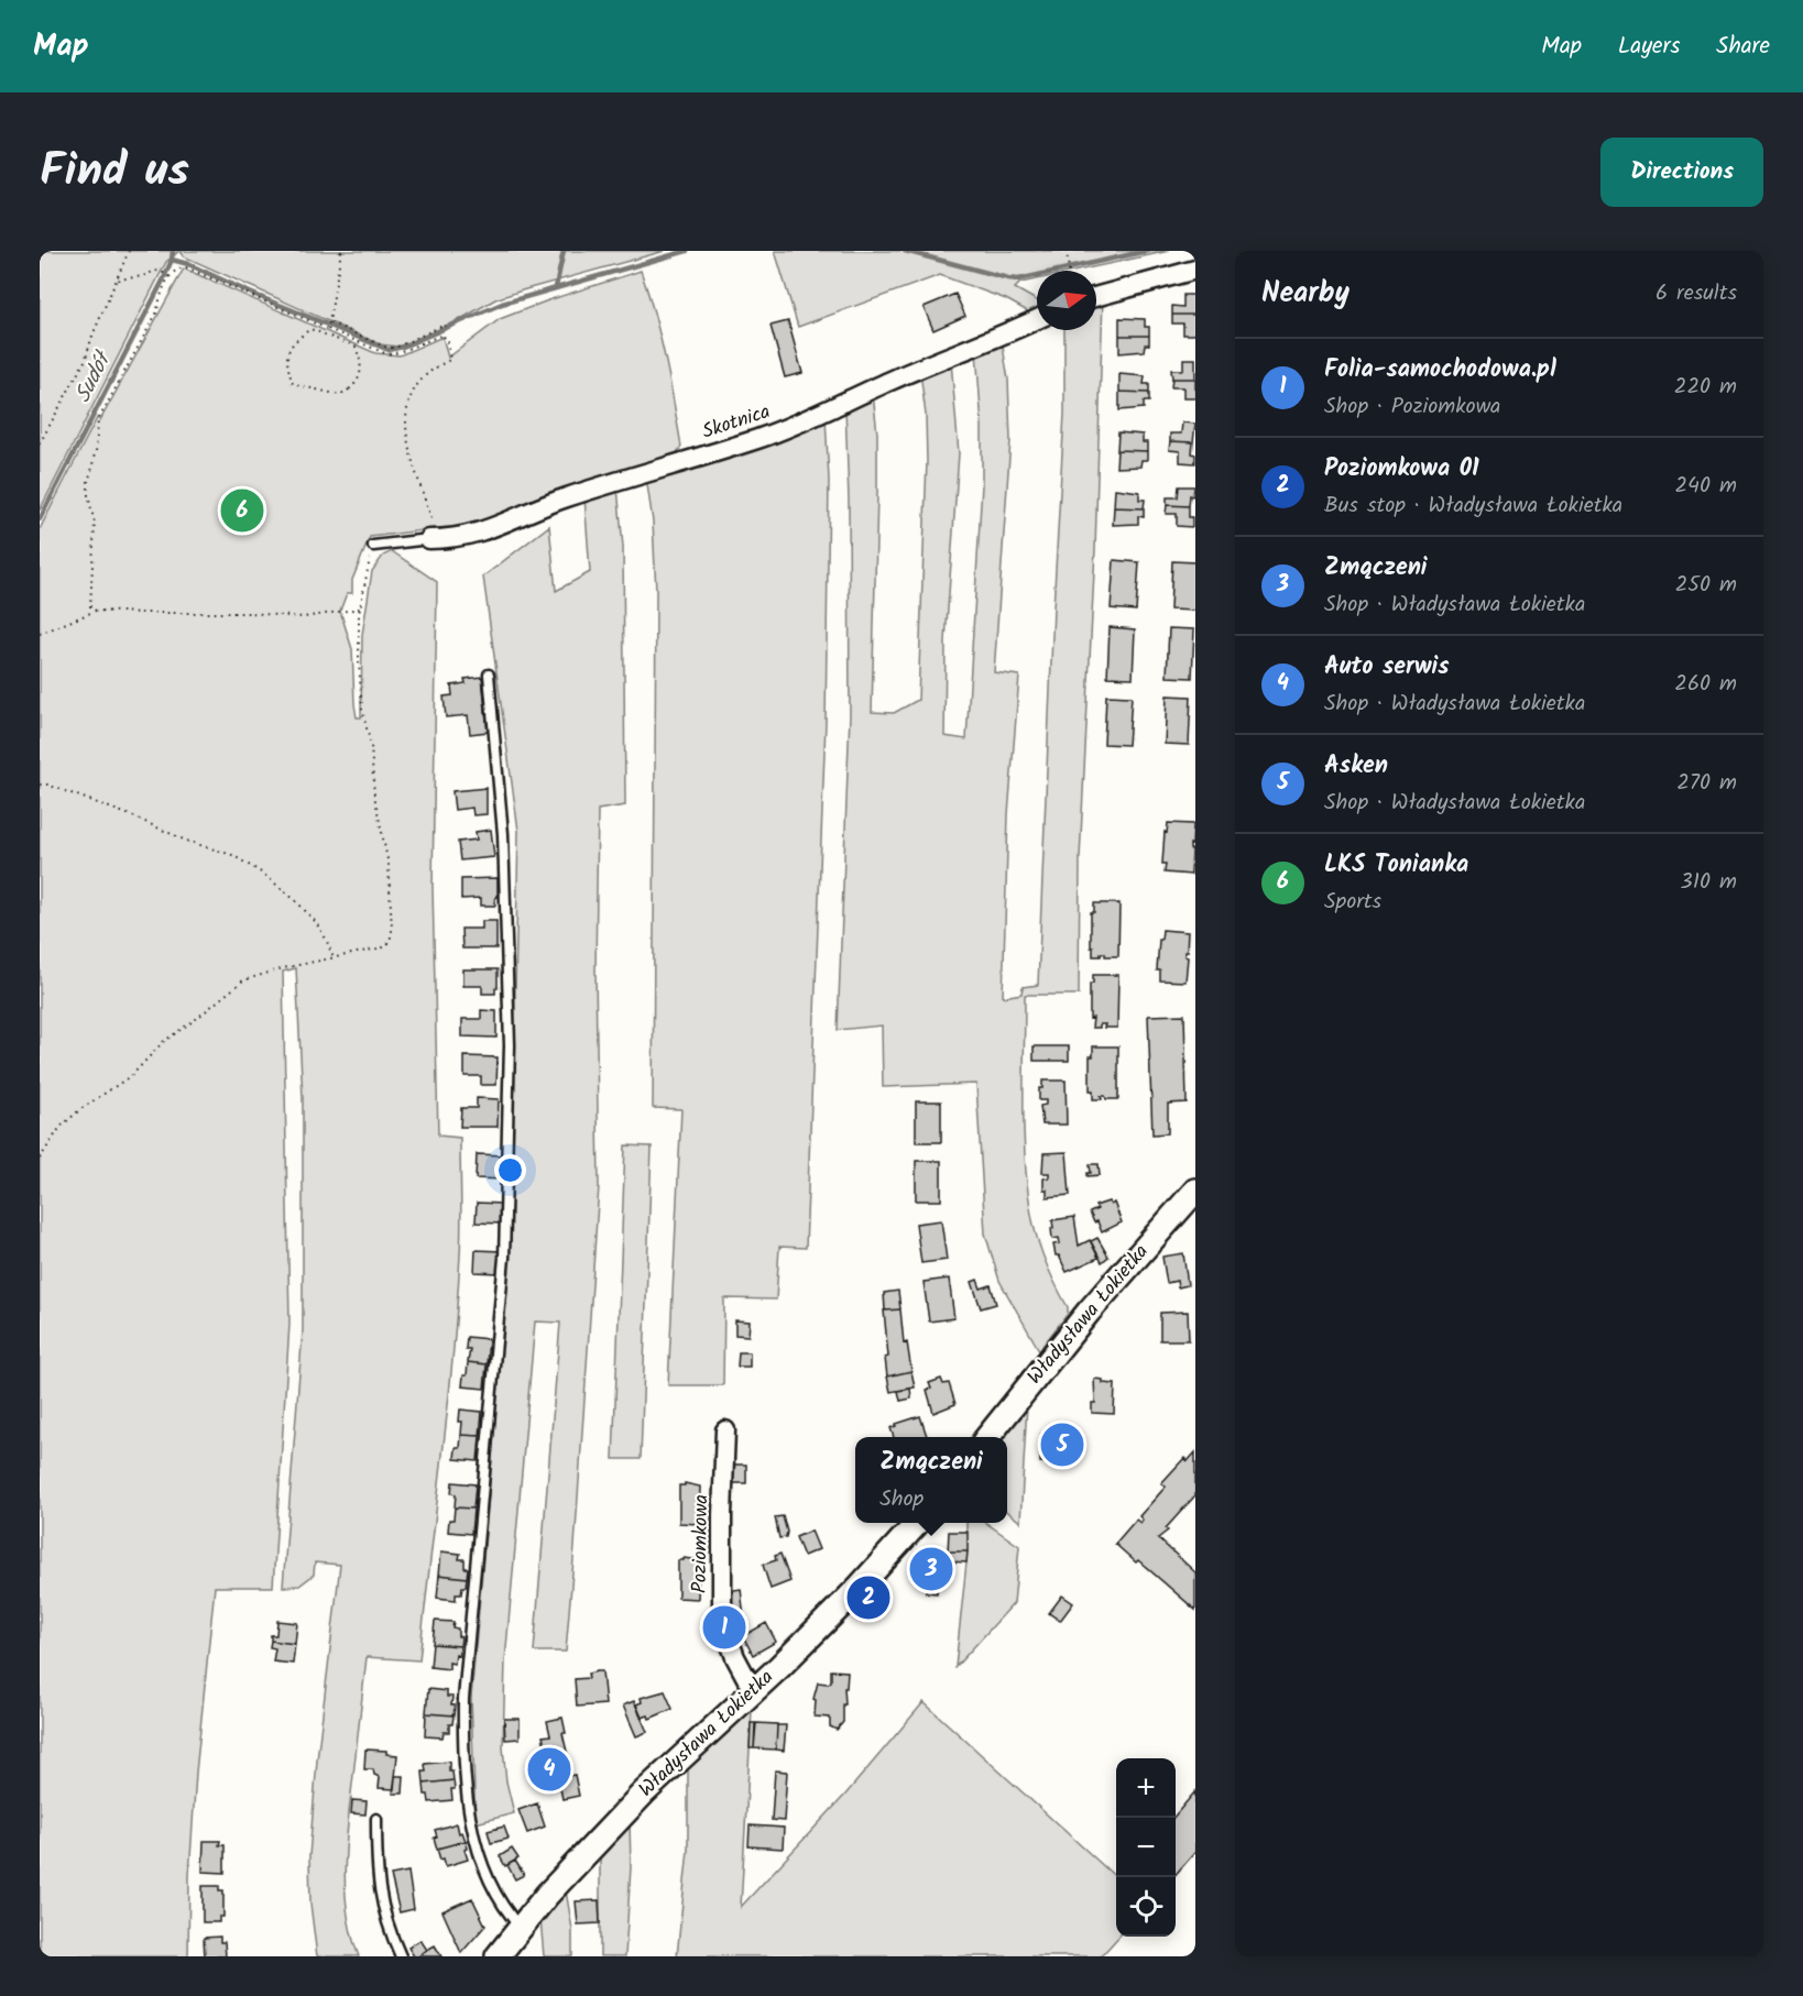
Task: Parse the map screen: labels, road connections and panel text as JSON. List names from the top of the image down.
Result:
{
  "streets": {
    "street": ["Skotnica", "Władysława Łokietka", "Poziomkowa"]
  },
  "crossings": [
    ["Władysława Łokietka", "Poziomkowa"]
  ],
  "water": ["Sudół"],
  "north": "right",
  "page": {
    "header": "Map",
    "nav": ["Map", "Layers", "Share"],
    "title": "Find us",
    "buttons": "Directions",
    "heading": ["Nearby", "6 results"],
    "list": [
      {
        "mark": "1",
        "name": "Folia-samochodowa.pl",
        "note": "Shop · Poziomkowa",
        "value": "220 m"
      },
      {
        "mark": "2",
        "name": "Poziomkowa 01",
        "note": "Bus stop · Władysława Łokietka",
        "value": "240 m"
      },
      {
        "mark": "3",
        "name": "Zmączeni",
        "note": "Shop · Władysława Łokietka",
        "value": "250 m"
      },
      {
        "mark": "4",
        "name": "Auto serwis",
        "note": "Shop · Władysława Łokietka",
        "value": "260 m"
      },
      {
        "mark": "5",
        "name": "Asken",
        "note": "Shop · Władysława Łokietka",
        "value": "270 m"
      },
      {
        "mark": "6",
        "name": "LKS Tonianka",
        "note": "Sports",
        "value": "310 m"
      }
    ],
    "pins": [
      "6",
      "5",
      "3",
      "2",
      "1",
      "4"
    ],
    "popup": ["Zmączeni", "Shop"],
    "map_buttons": ["+", "−"]
  }
}
